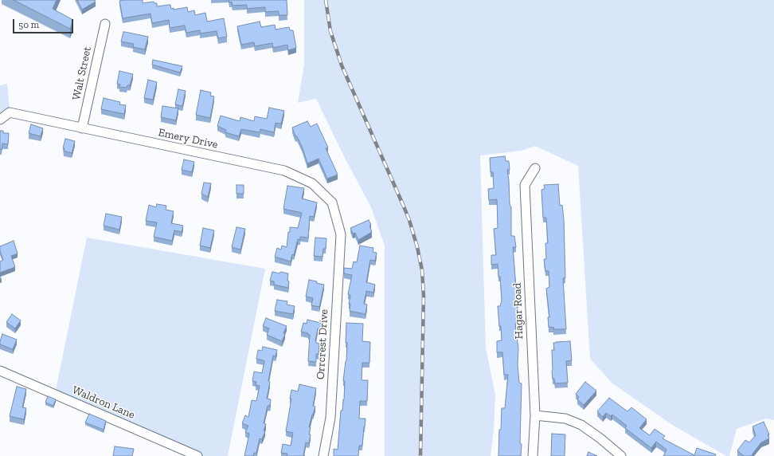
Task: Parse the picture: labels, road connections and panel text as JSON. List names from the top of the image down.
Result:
{
  "streets": {
    "street": [
      "Walt Street",
      "Emery Drive",
      "Hagar Road",
      "Orrcrest Drive",
      "Waldron Lane"
    ]
  },
  "crossings": [
    ["Walt Street", "Emery Drive"],
    ["Emery Drive", "Orrcrest Drive"]
  ],
  "scale_bar": "50 m"
}
